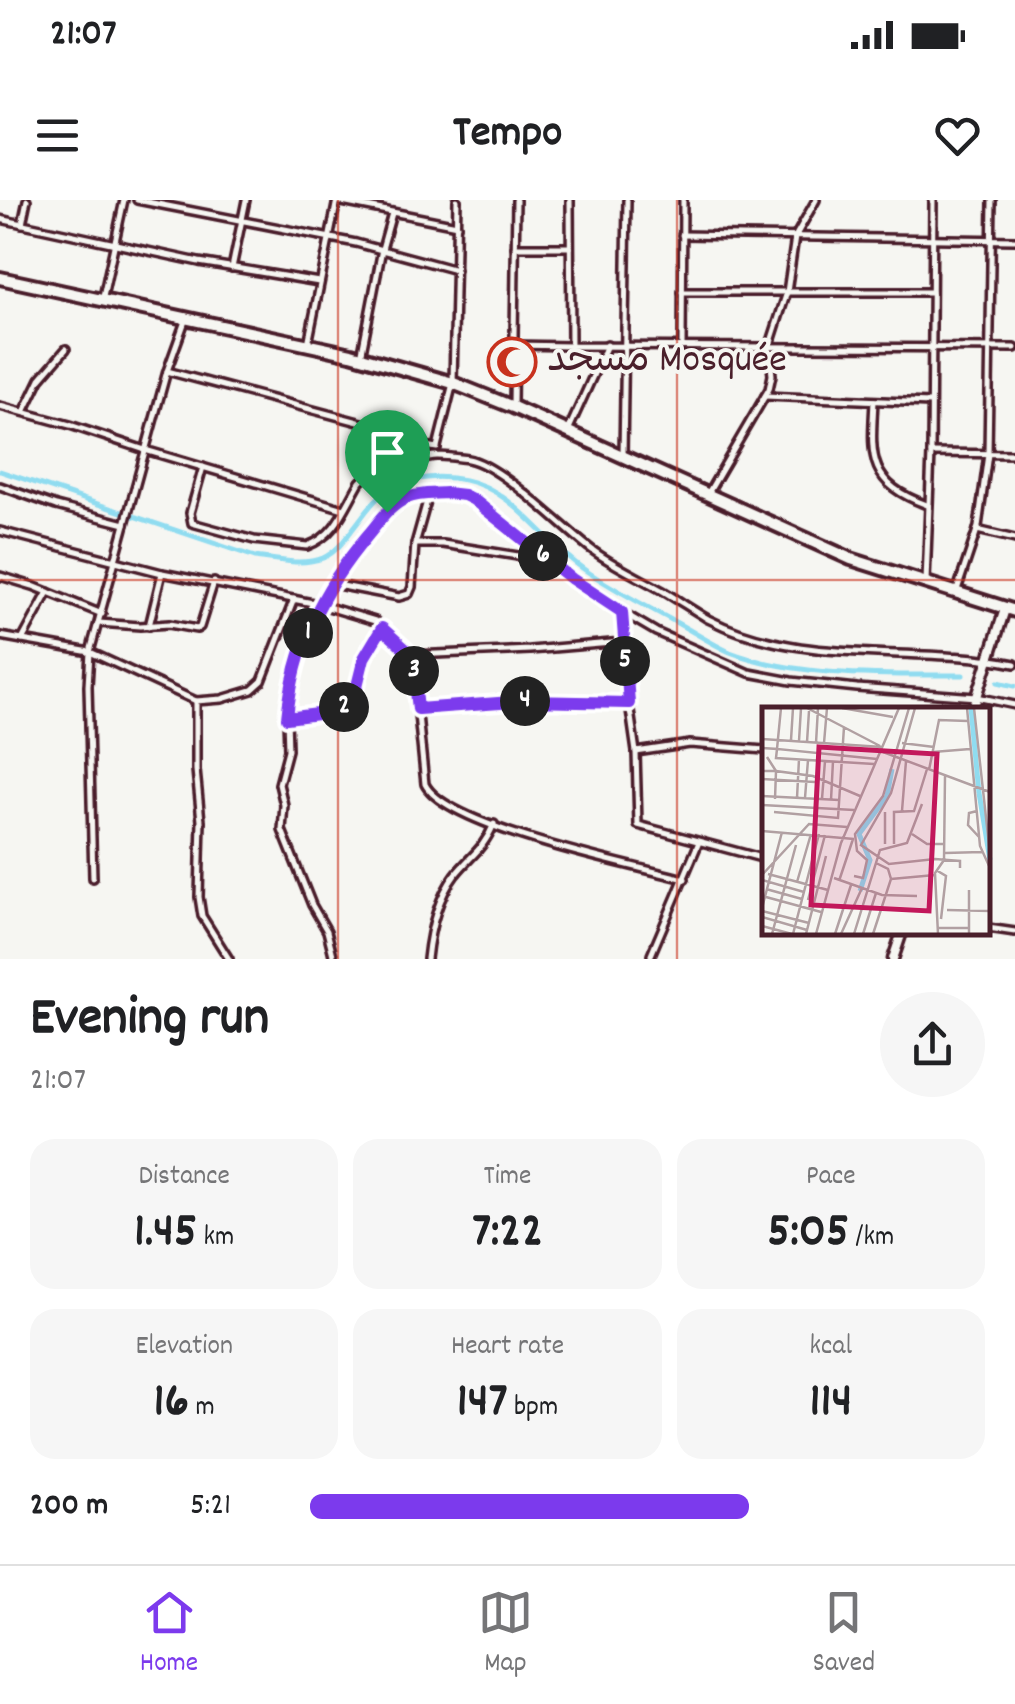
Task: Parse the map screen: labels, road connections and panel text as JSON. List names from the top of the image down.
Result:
{
  "places": {
    "mosque": ["مسجد Mosquée"]
  },
  "page": {
    "status": "21:07",
    "header": "Tempo",
    "pins": [
      "6",
      "1",
      "5",
      "3",
      "4",
      "2"
    ],
    "heading": ["Evening run", "21:07"],
    "stats": [
      ["Distance", "1.45 km"],
      ["Time", "7:22"],
      ["Pace", "5:05 /km"],
      ["Elevation", "16 m"],
      ["Heart rate", "147 bpm"],
      ["kcal", "114"]
    ],
    "list": [
      {
        "name": "200 m",
        "note": "5:21"
      }
    ],
    "tabs": ["Home", "Map", "Saved"]
  }
}
